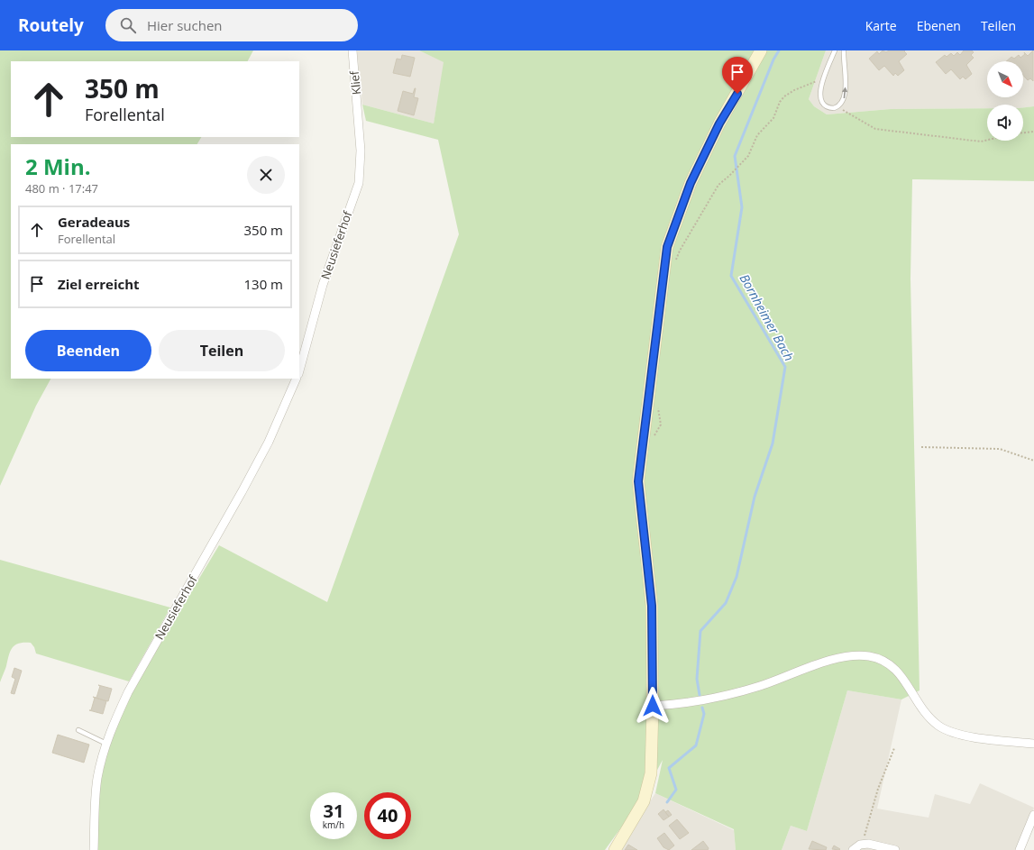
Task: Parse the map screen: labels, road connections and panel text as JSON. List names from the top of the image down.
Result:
{
  "streets": {
    "street": ["Klief", "Neusieferhof"]
  },
  "crossings": [
    ["Klief", "Neusieferhof"]
  ],
  "water": ["Bornheimer Bach"],
  "north": "bottom right",
  "page": {
    "header": "Routely",
    "search": "Hier suchen",
    "nav": ["Karte", "Ebenen", "Teilen"],
    "turn": ["350 m", "Forellental"],
    "heading": ["2 Min.", "480 m · 17:47"],
    "list": [
      {
        "name": "Geradeaus",
        "note": "Forellental",
        "value": "350 m"
      },
      {
        "name": "Ziel erreicht",
        "value": "130 m"
      }
    ],
    "buttons": ["Beenden", "Teilen"],
    "speed": "31 km/h",
    "limit": "40"
  }
}
